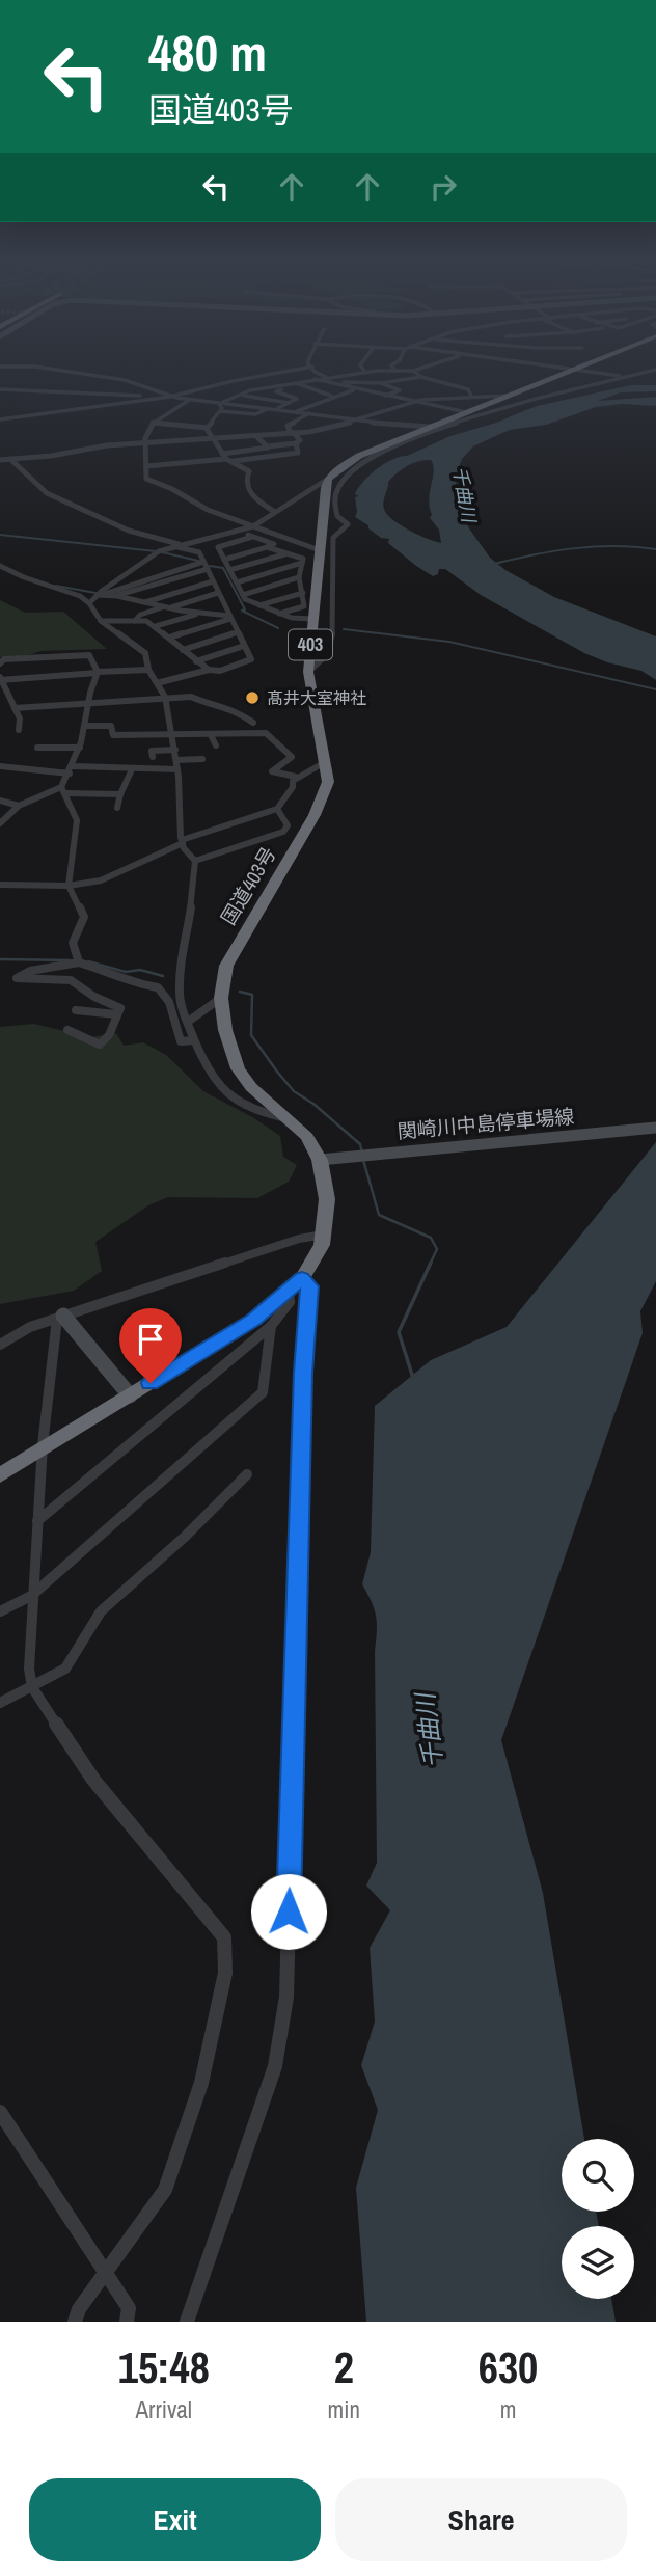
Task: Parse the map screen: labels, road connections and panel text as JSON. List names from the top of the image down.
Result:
{
  "streets": {
    "highway": ["403", "国道403号"],
    "street": ["関崎川中島停車場線"]
  },
  "crossings": [
    ["国道403号", "関崎川中島停車場線"]
  ],
  "water": ["千曲川"],
  "places": ["髙井大室神社"],
  "page": {
    "turn": ["480 m", "国道403号"],
    "eta": [
      "15:48",
      "Arrival",
      "2",
      "min",
      "630",
      "m"
    ],
    "buttons": ["Exit", "Share"]
  }
}
